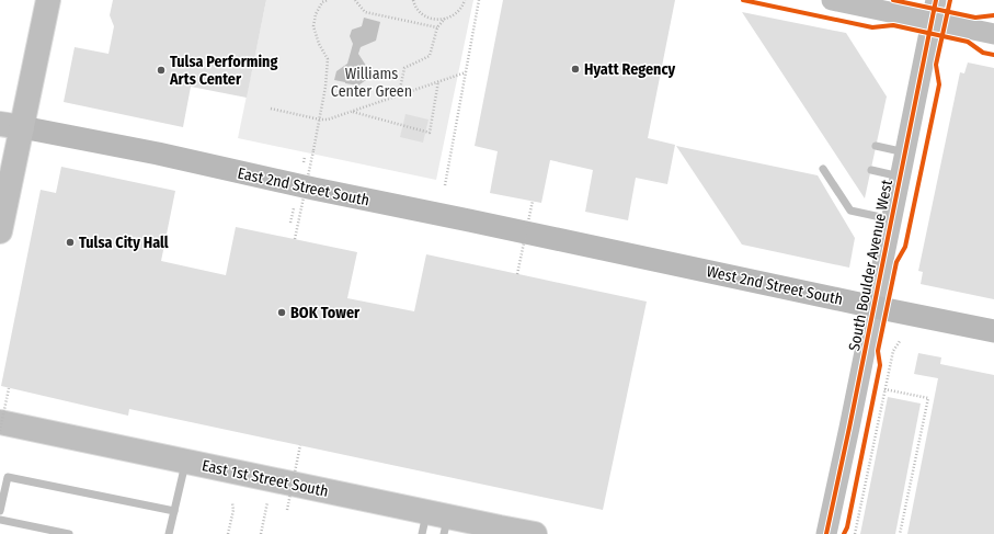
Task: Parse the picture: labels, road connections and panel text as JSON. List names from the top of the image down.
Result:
{
  "streets": {
    "main road": ["East 2nd Street South", "West 2nd Street South", "East 1st Street South"],
    "street": ["South Boulder Avenue West"]
  },
  "crossings": [
    ["East 2nd Street South", "West 2nd Street South"],
    ["South Boulder Avenue West", "West 2nd Street South"]
  ],
  "parks": ["Williams Center Green"],
  "places": [
    "Hyatt Regency",
    "Tulsa Performing Arts Center",
    "Tulsa City Hall",
    "BOK Tower"
  ]
}
